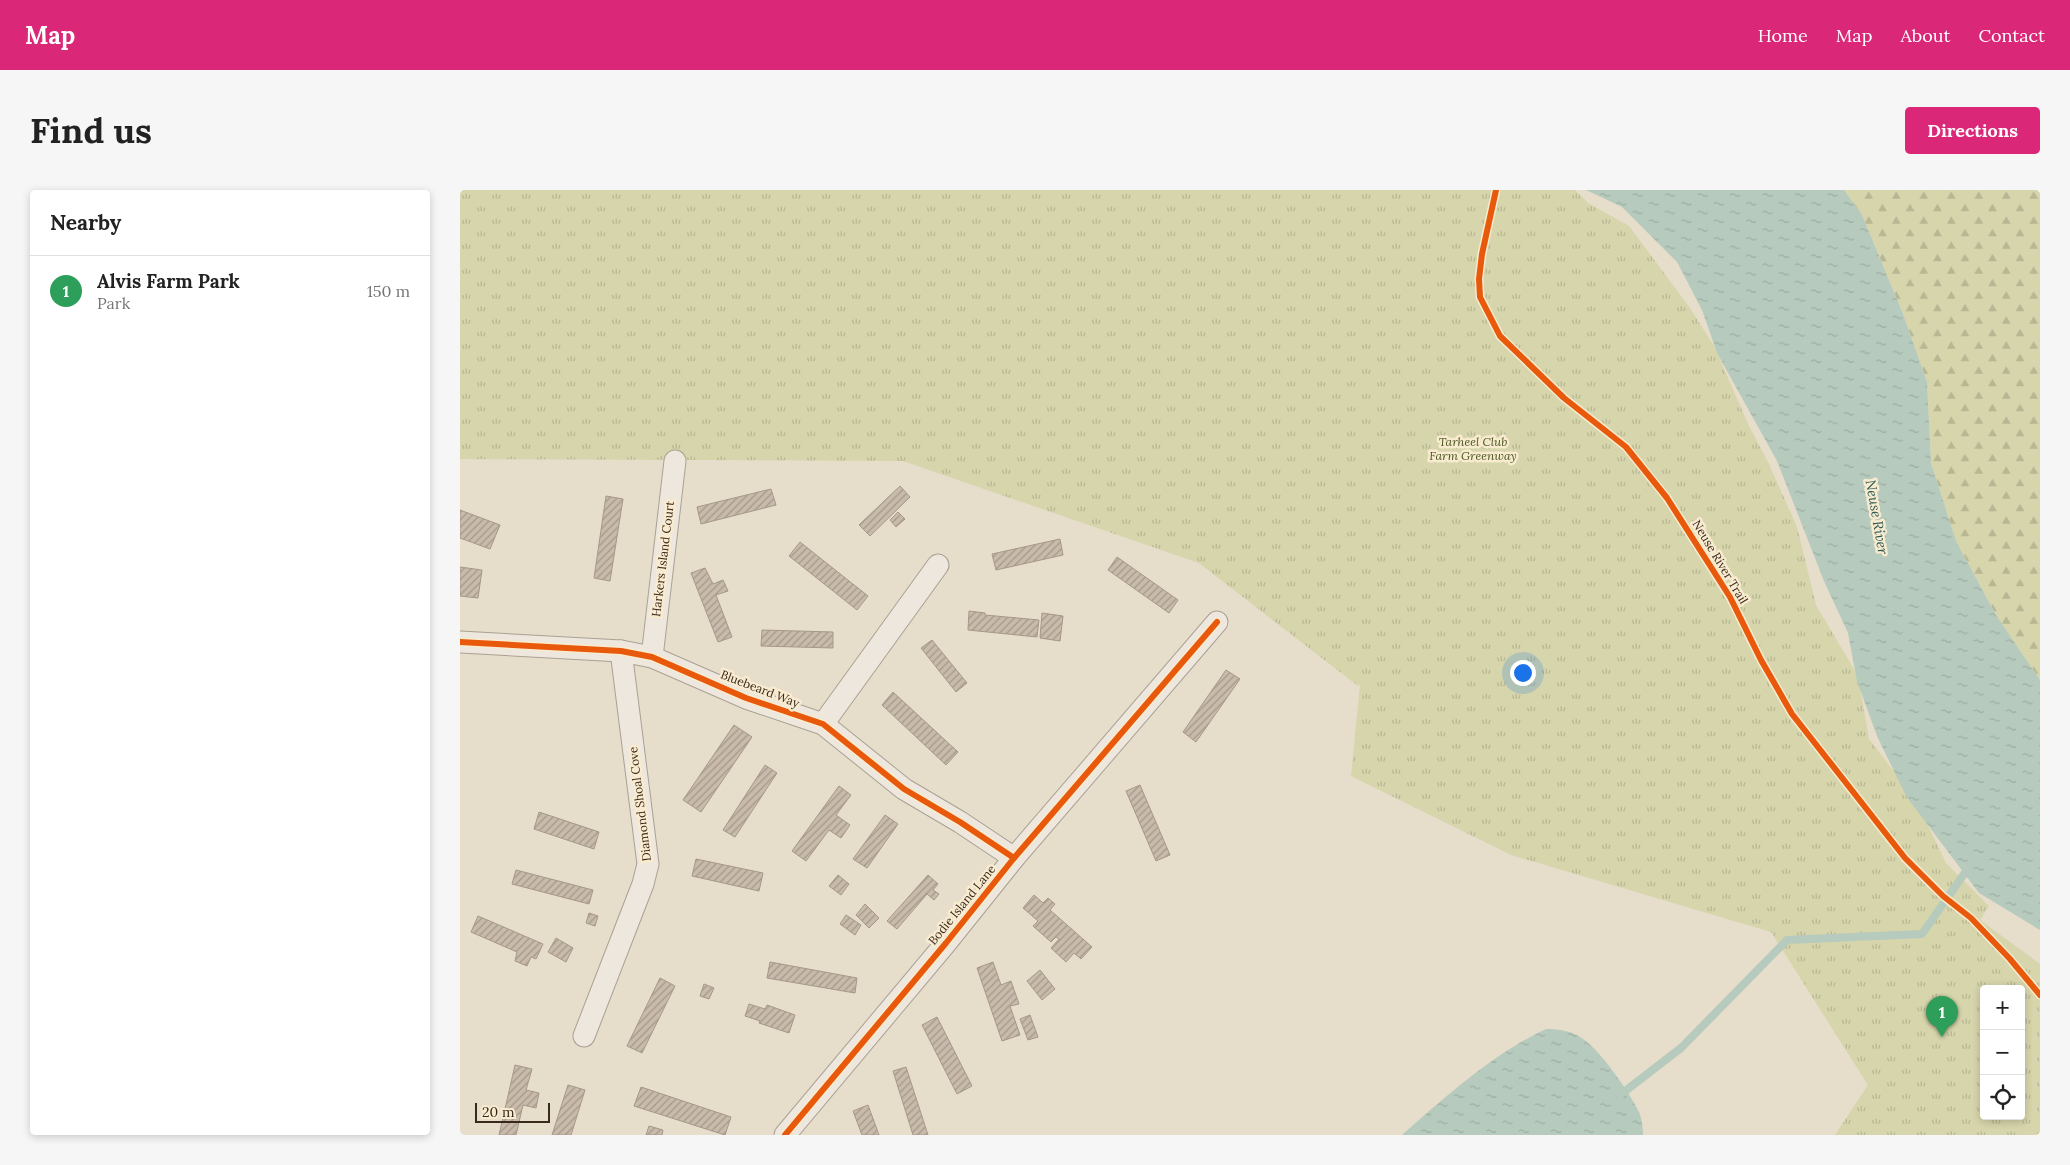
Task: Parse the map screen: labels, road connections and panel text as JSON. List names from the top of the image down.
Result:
{
  "streets": {
    "street": [
      "Harkers Island Court",
      "Bluebeard Way",
      "Diamond Shoal Cove",
      "Bodie Island Lane"
    ],
    "cycle path": ["Neuse River Trail"]
  },
  "crossings": [
    ["Harkers Island Court", "Bluebeard Way"],
    ["Bluebeard Way", "Diamond Shoal Cove"],
    ["Bluebeard Way", "Bodie Island Lane"]
  ],
  "water": ["Neuse River"],
  "parks": ["Tarheel Club Farm Greenway"],
  "scale_bar": "20 m",
  "page": {
    "header": "Map",
    "nav": [
      "Home",
      "Map",
      "About",
      "Contact"
    ],
    "buttons": "Directions",
    "title": "Find us",
    "heading": "Nearby",
    "list": [
      {
        "mark": "1",
        "name": "Alvis Farm Park",
        "note": "Park",
        "value": "150 m"
      }
    ],
    "map_buttons": ["+", "−"],
    "pins": "1",
    "scale": "20 m"
  }
}
